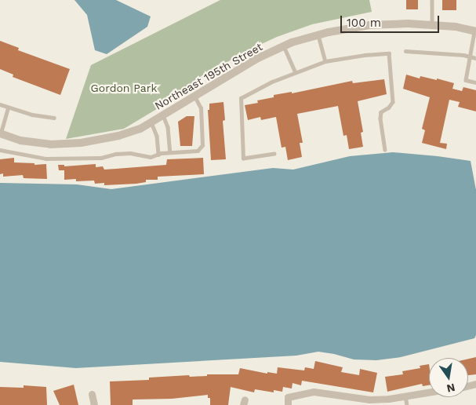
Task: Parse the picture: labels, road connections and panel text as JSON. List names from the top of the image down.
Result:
{
  "streets": {
    "street": ["Northeast 195th Street"]
  },
  "parks": ["Gordon Park"],
  "scale_bar": "100 m",
  "north": "bottom"
}
